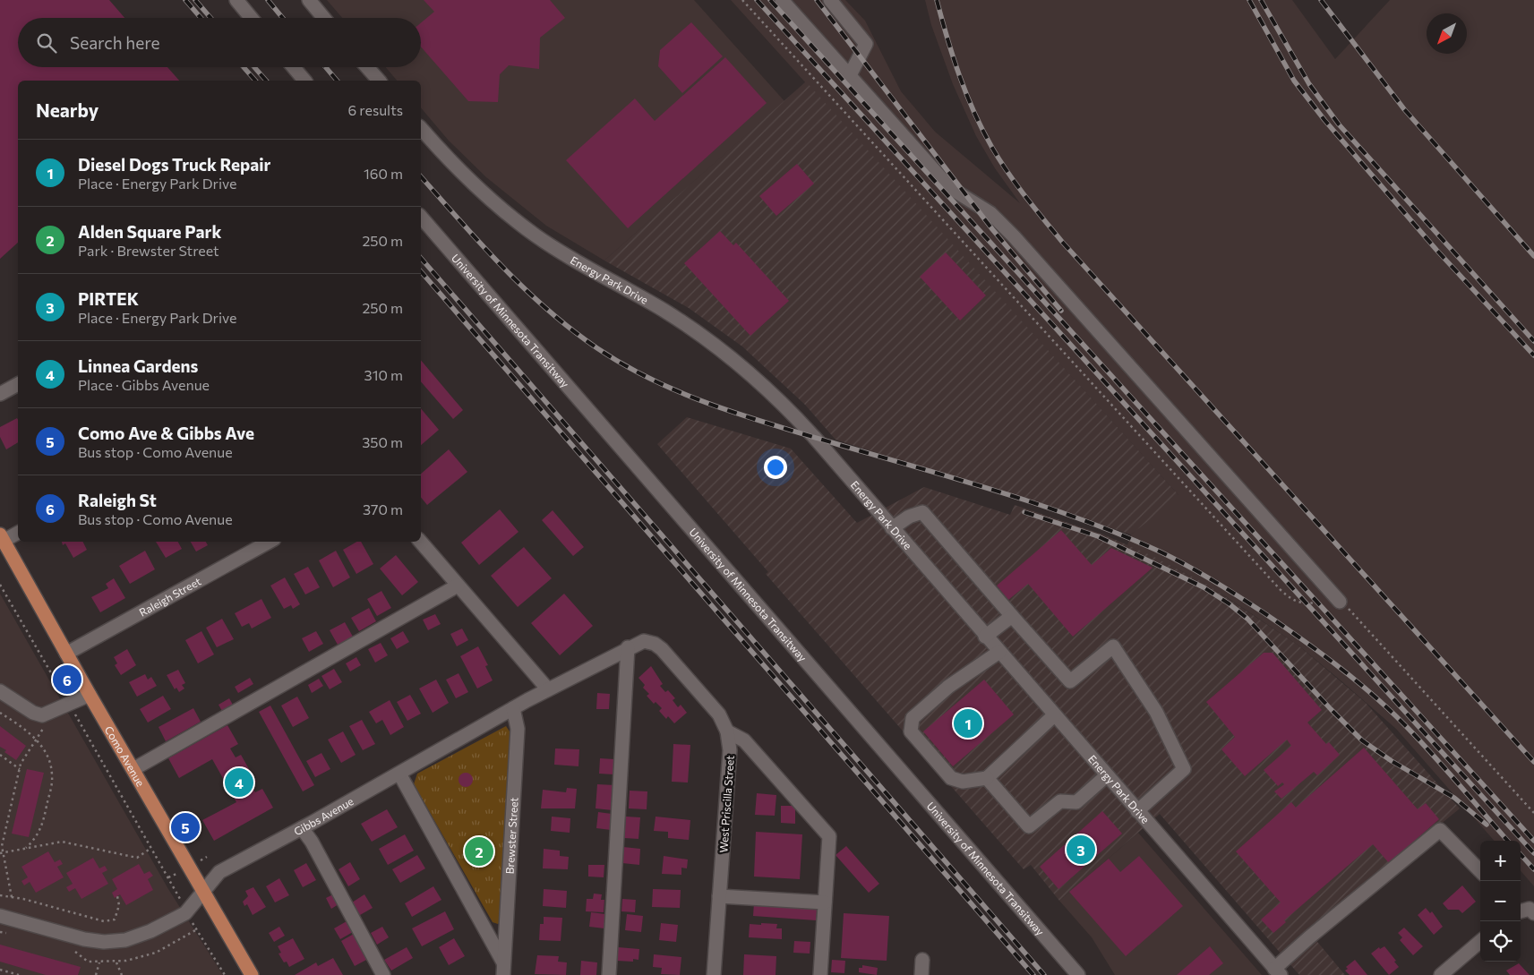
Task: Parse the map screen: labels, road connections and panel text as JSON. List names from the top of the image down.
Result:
{
  "streets": {
    "main road": ["Como Avenue"],
    "street": [
      "Energy Park Drive",
      "University of Minnesota Transitway",
      "Raleigh Street",
      "West Priscilla Street",
      "Gibbs Avenue",
      "Brewster Street"
    ]
  },
  "crossings": [
    ["Raleigh Street", "Como Avenue"],
    ["Como Avenue", "Gibbs Avenue"],
    ["West Priscilla Street", "Gibbs Avenue"],
    ["Gibbs Avenue", "Brewster Street"]
  ],
  "north": "bottom left",
  "page": {
    "search": "Search here",
    "heading": ["Nearby", "6 results"],
    "list": [
      {
        "mark": "1",
        "name": "Diesel Dogs Truck Repair",
        "note": "Place · Energy Park Drive",
        "value": "160 m"
      },
      {
        "mark": "2",
        "name": "Alden Square Park",
        "note": "Park · Brewster Street",
        "value": "250 m"
      },
      {
        "mark": "3",
        "name": "PIRTEK",
        "note": "Place · Energy Park Drive",
        "value": "250 m"
      },
      {
        "mark": "4",
        "name": "Linnea Gardens",
        "note": "Place · Gibbs Avenue",
        "value": "310 m"
      },
      {
        "mark": "5",
        "name": "Como Ave & Gibbs Ave",
        "note": "Bus stop · Como Avenue",
        "value": "350 m"
      },
      {
        "mark": "6",
        "name": "Raleigh St",
        "note": "Bus stop · Como Avenue",
        "value": "370 m"
      }
    ],
    "pins": [
      "6",
      "1",
      "4",
      "5",
      "3",
      "2"
    ],
    "map_buttons": ["+", "−"]
  }
}
